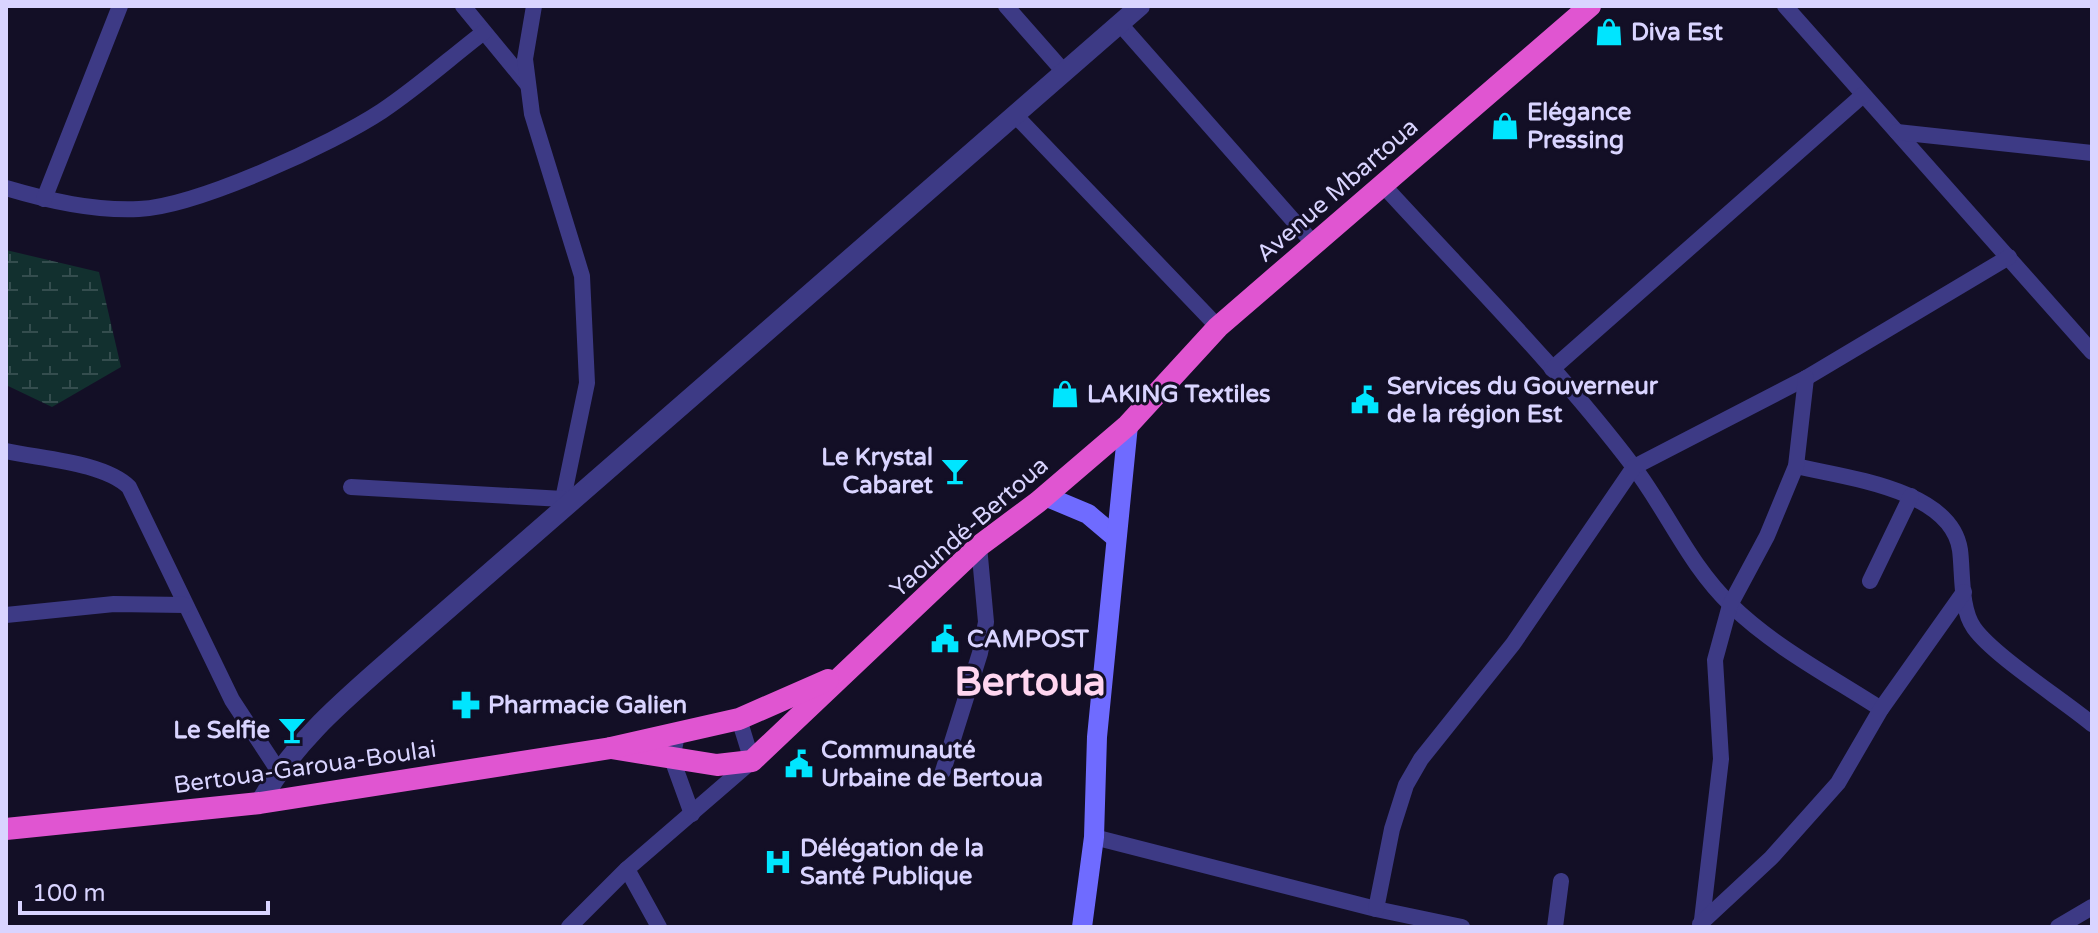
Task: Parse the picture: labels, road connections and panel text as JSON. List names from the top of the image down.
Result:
{
  "streets": {
    "highway": ["Avenue Mbartoua", "Yaoundé-Bertoua", "Bertoua-Garoua-Boulai"]
  },
  "crossings": [
    ["Avenue Mbartoua", "Yaoundé-Bertoua"],
    ["Yaoundé-Bertoua", "Bertoua-Garoua-Boulai"]
  ],
  "districts": ["Bertoua"],
  "places": {
    "shop": ["Diva Est", "Elégance Pressing", "LAKING Textiles"],
    "public building": ["Services du Gouverneur de la région Est", "CAMPOST", "Communauté Urbaine de Bertoua"],
    "bar": ["Le Krystal Cabaret", "Le Selfie"],
    "pharmacy": ["Pharmacie Galien"],
    "hospital": ["Délégation de la Santé Publique"]
  },
  "scale_bar": "100 m"
}
